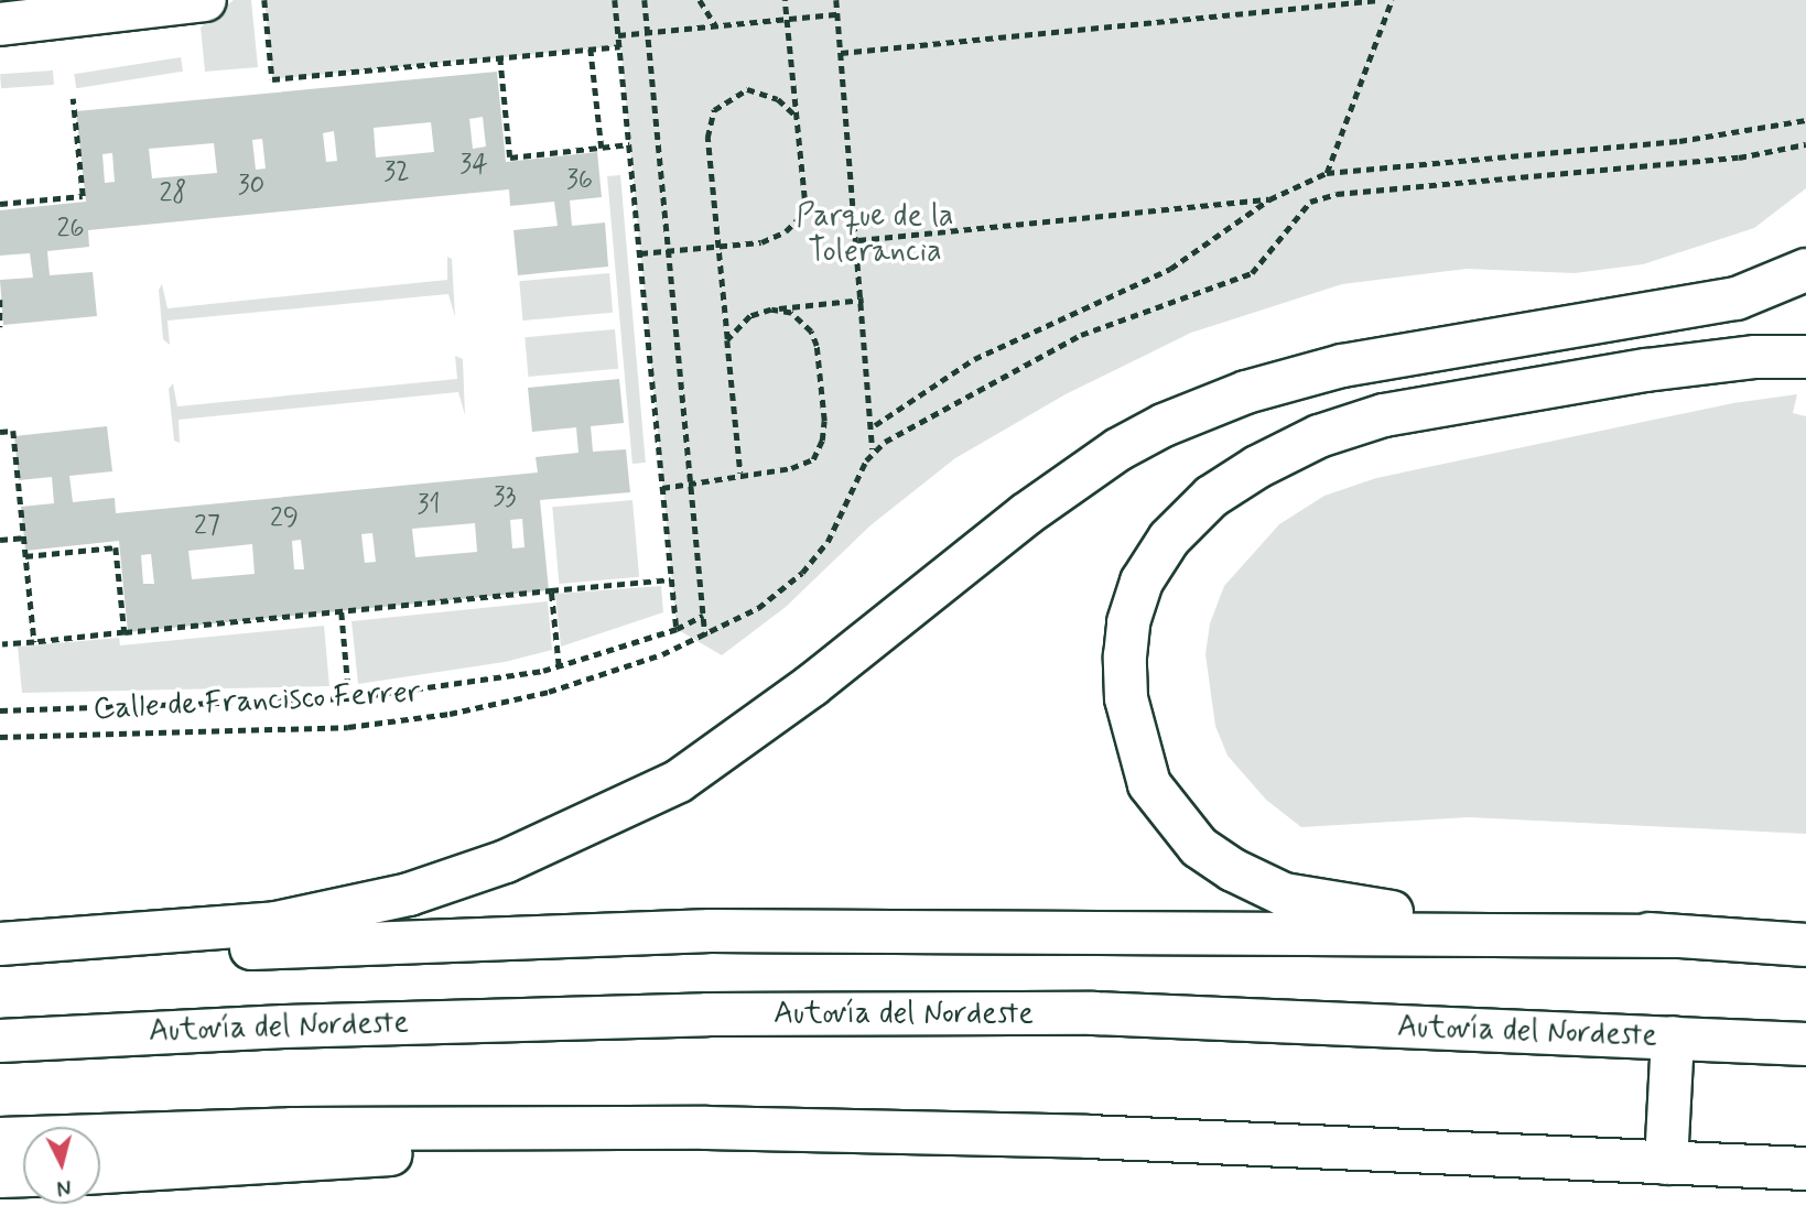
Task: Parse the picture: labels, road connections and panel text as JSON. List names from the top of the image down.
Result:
{
  "streets": {
    "main road": ["Autovía del Nordeste"],
    "path": ["Calle de Francisco Ferrer"]
  },
  "parks": ["Parque de la Tolerancia"],
  "house_numbers": [
    "34",
    "32",
    "36",
    "30",
    "28",
    "26",
    "33",
    "31",
    "29",
    "27"
  ],
  "north": "bottom"
}
